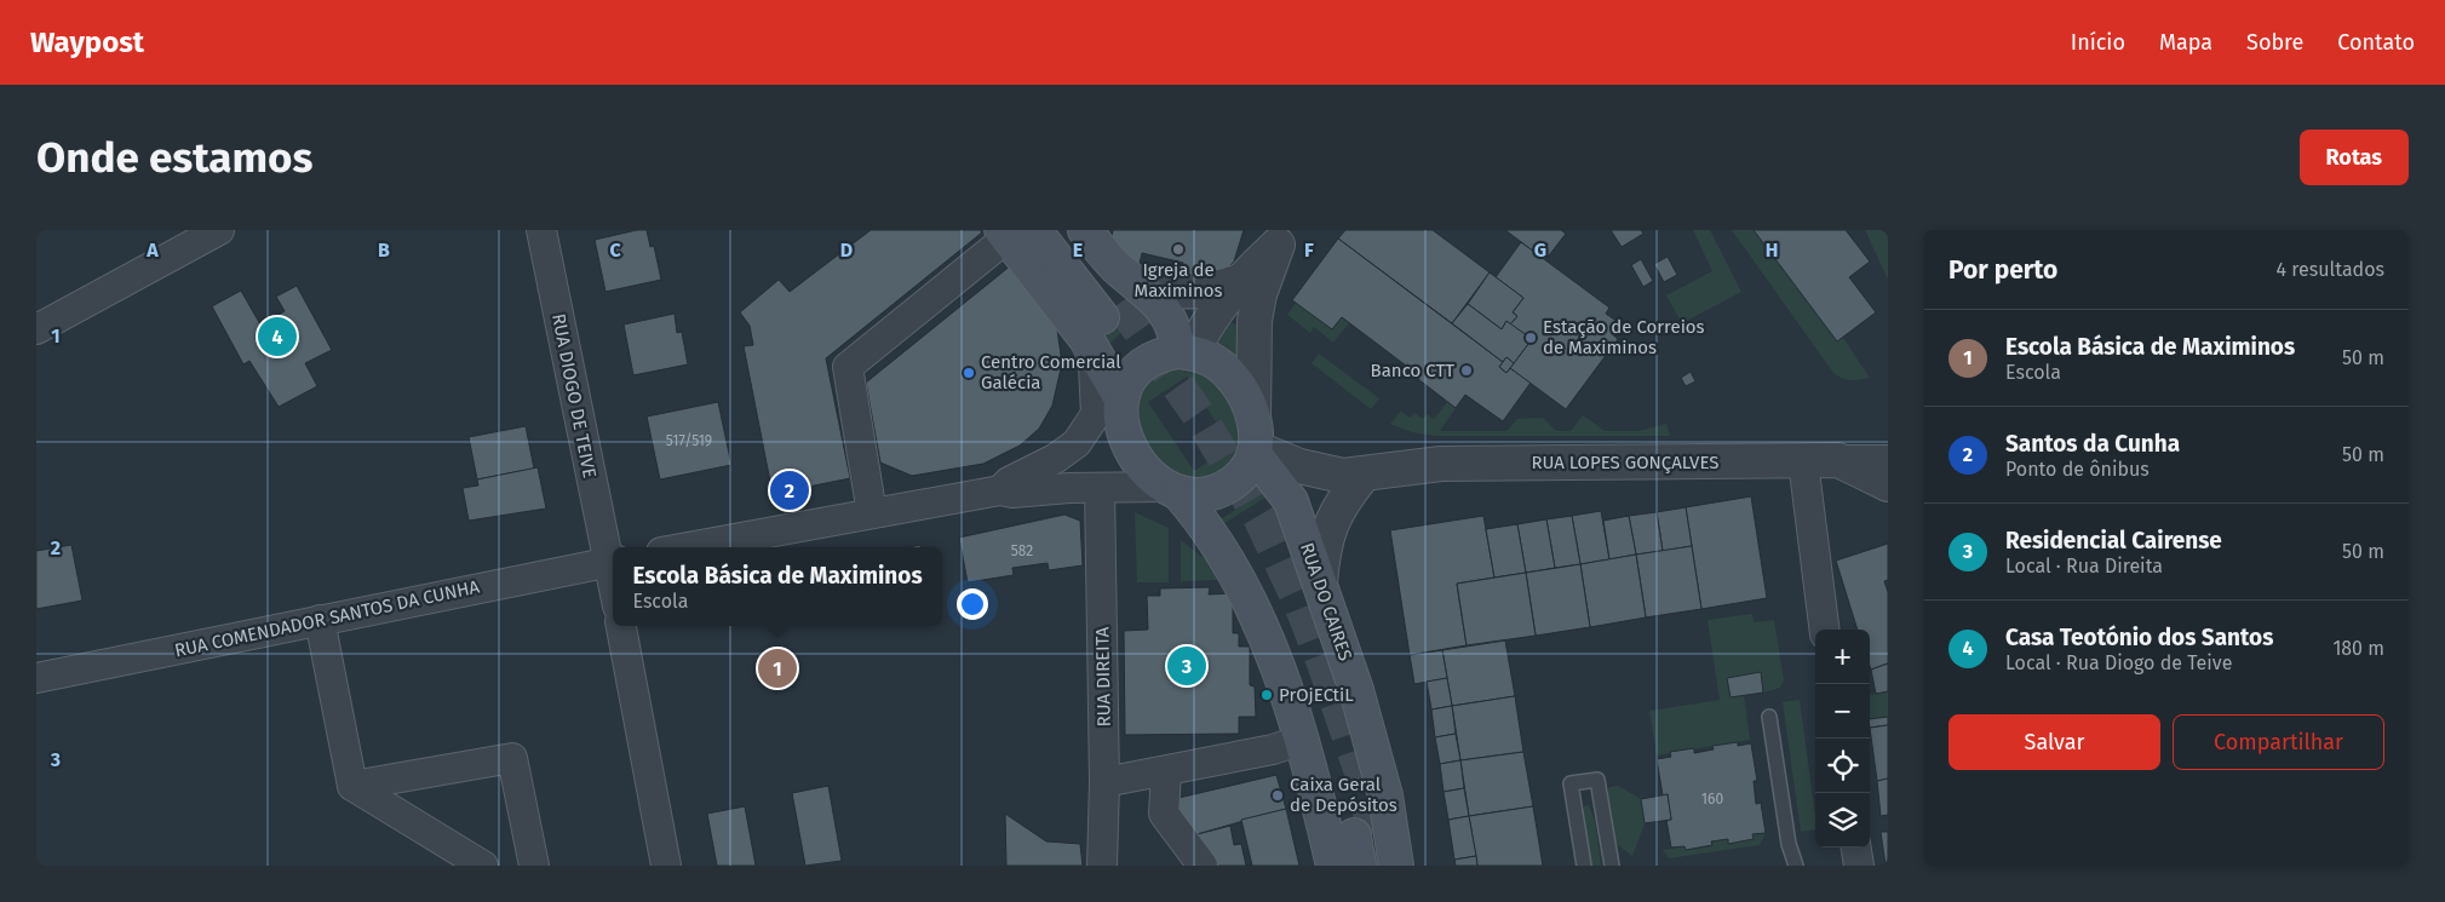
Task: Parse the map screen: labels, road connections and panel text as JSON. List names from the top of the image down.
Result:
{
  "streets": {
    "main road": ["RUA DO CAIRES"],
    "street": [
      "RUA DIOGO DE TEIVE",
      "RUA LOPES GONÇALVES",
      "RUA COMENDADOR SANTOS DA CUNHA",
      "RUA DIREITA"
    ]
  },
  "crossings": [
    ["RUA DIOGO DE TEIVE", "RUA COMENDADOR SANTOS DA CUNHA"],
    ["RUA LOPES GONÇALVES", "RUA DO CAIRES"]
  ],
  "places": [
    "Igreja de Maximinos",
    "Estação de Correios de Maximinos",
    "Banco CTT",
    "Centro Comercial Galécia",
    "PrOjECtiL",
    "Caixa Geral de Depósitos"
  ],
  "house_numbers": ["517/519", "582", "160"],
  "page": {
    "header": "Waypost",
    "nav": [
      "Início",
      "Mapa",
      "Sobre",
      "Contato"
    ],
    "buttons": [
      "Rotas",
      ["Salvar", "Compartilhar"]
    ],
    "title": "Onde estamos",
    "heading": ["Por perto", "4 resultados"],
    "list": [
      {
        "mark": "1",
        "name": "Escola Básica de Maximinos",
        "note": "Escola",
        "value": "50 m"
      },
      {
        "mark": "2",
        "name": "Santos da Cunha",
        "note": "Ponto de ônibus",
        "value": "50 m"
      },
      {
        "mark": "3",
        "name": "Residencial Cairense",
        "note": "Local · Rua Direita",
        "value": "50 m"
      },
      {
        "mark": "4",
        "name": "Casa Teotónio dos Santos",
        "note": "Local · Rua Diogo de Teive",
        "value": "180 m"
      }
    ],
    "pins": [
      "4",
      "2",
      "3",
      "1"
    ],
    "popup": ["Escola Básica de Maximinos", "Escola"],
    "map_buttons": ["+", "−"]
  },
  "grid": {
    "columns": [
      "A",
      "B",
      "C",
      "D",
      "E",
      "F",
      "G",
      "H"
    ],
    "rows": ["1", "2", "3"]
  }
}
